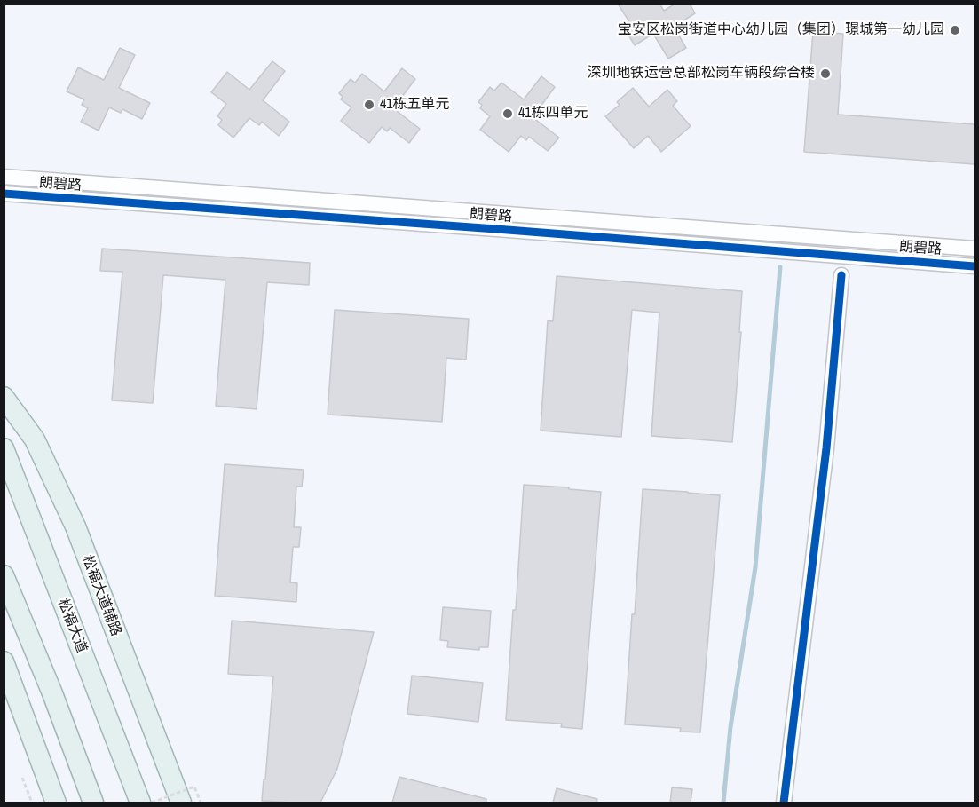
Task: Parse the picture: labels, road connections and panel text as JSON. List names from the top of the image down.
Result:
{
  "streets": {
    "main road": ["松福大道辅路", "松福大道"],
    "street": ["朗碧路"]
  },
  "places": [
    "宝安区松岗街道中心幼儿园（集团）璟城第一幼儿园",
    "深圳地铁运营总部松岗车辆段综合楼",
    "41栋五单元",
    "41栋四单元"
  ]
}
